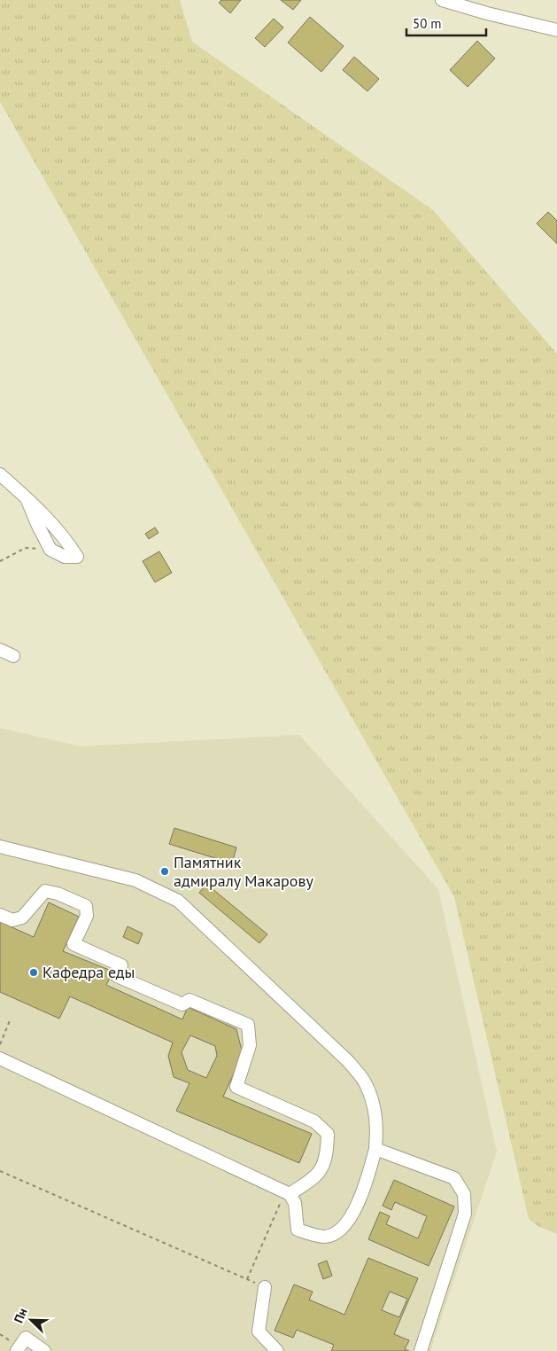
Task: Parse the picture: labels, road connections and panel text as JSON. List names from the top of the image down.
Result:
{
  "places": ["Памятник адмиралу Макарову", "Кафедра еды"],
  "scale_bar": "50 m",
  "north": "top left"
}
